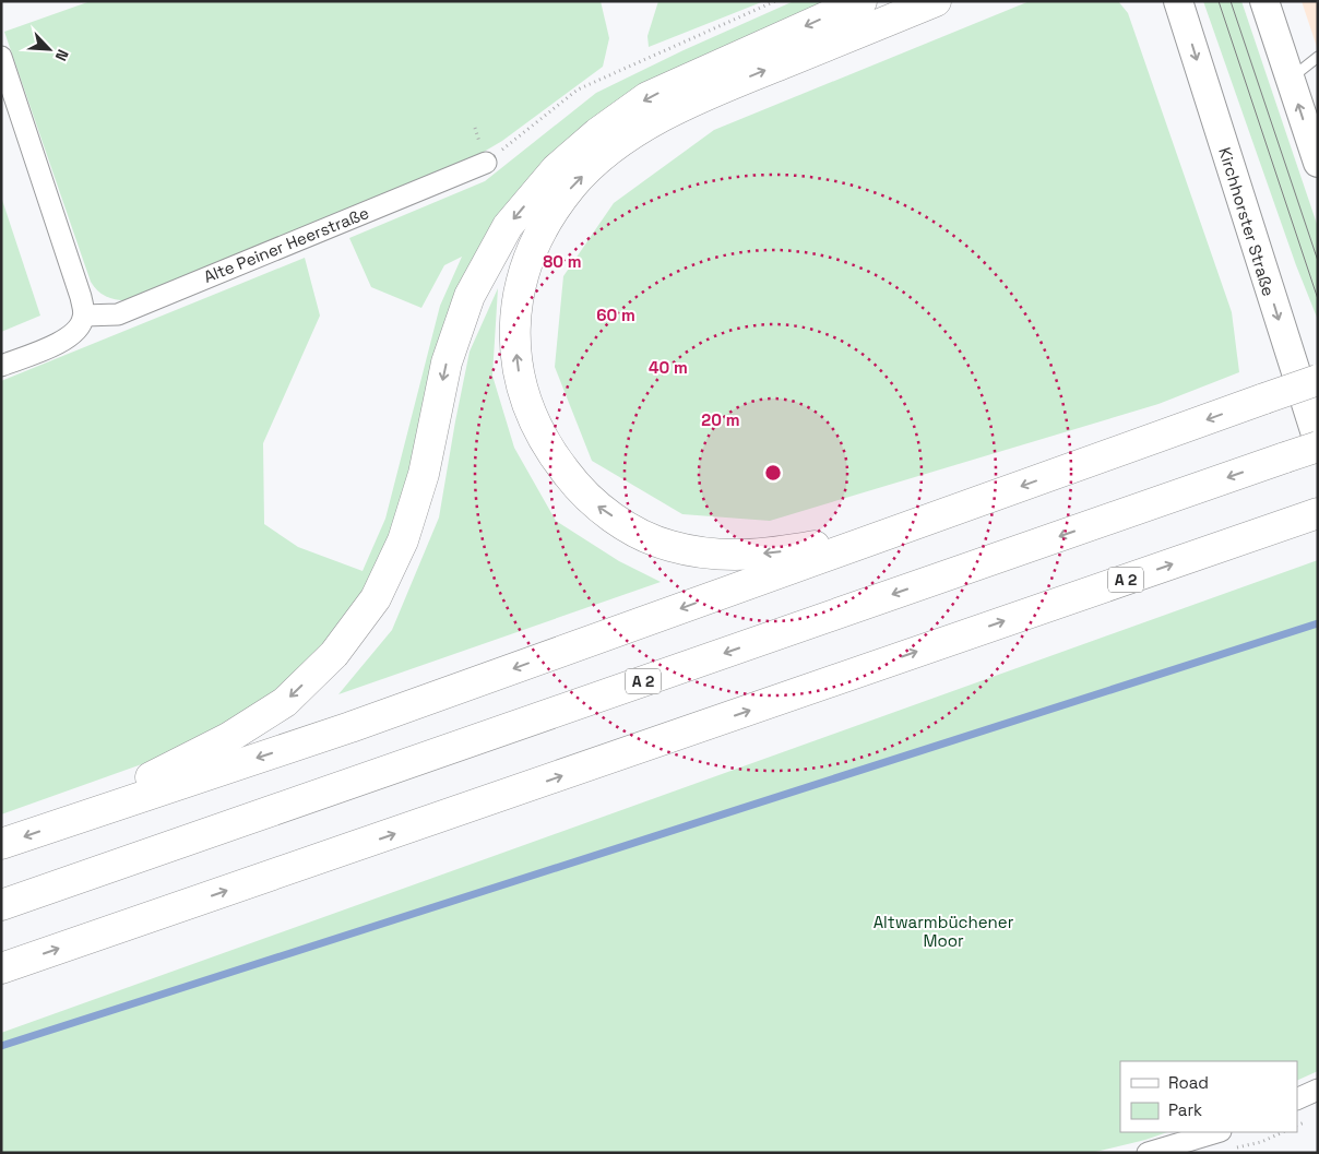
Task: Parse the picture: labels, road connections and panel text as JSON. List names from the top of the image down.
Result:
{
  "streets": {
    "highway": ["A 2"],
    "main road": ["Kirchhorster Straße"],
    "street": ["Alte Peiner Heerstraße"]
  },
  "parks": ["Altwarmbüchener Moor"],
  "legend": ["Road", "Park"],
  "north": "bottom right",
  "rings": [
    "80 m",
    "60 m",
    "40 m",
    "20 m"
  ]
}
